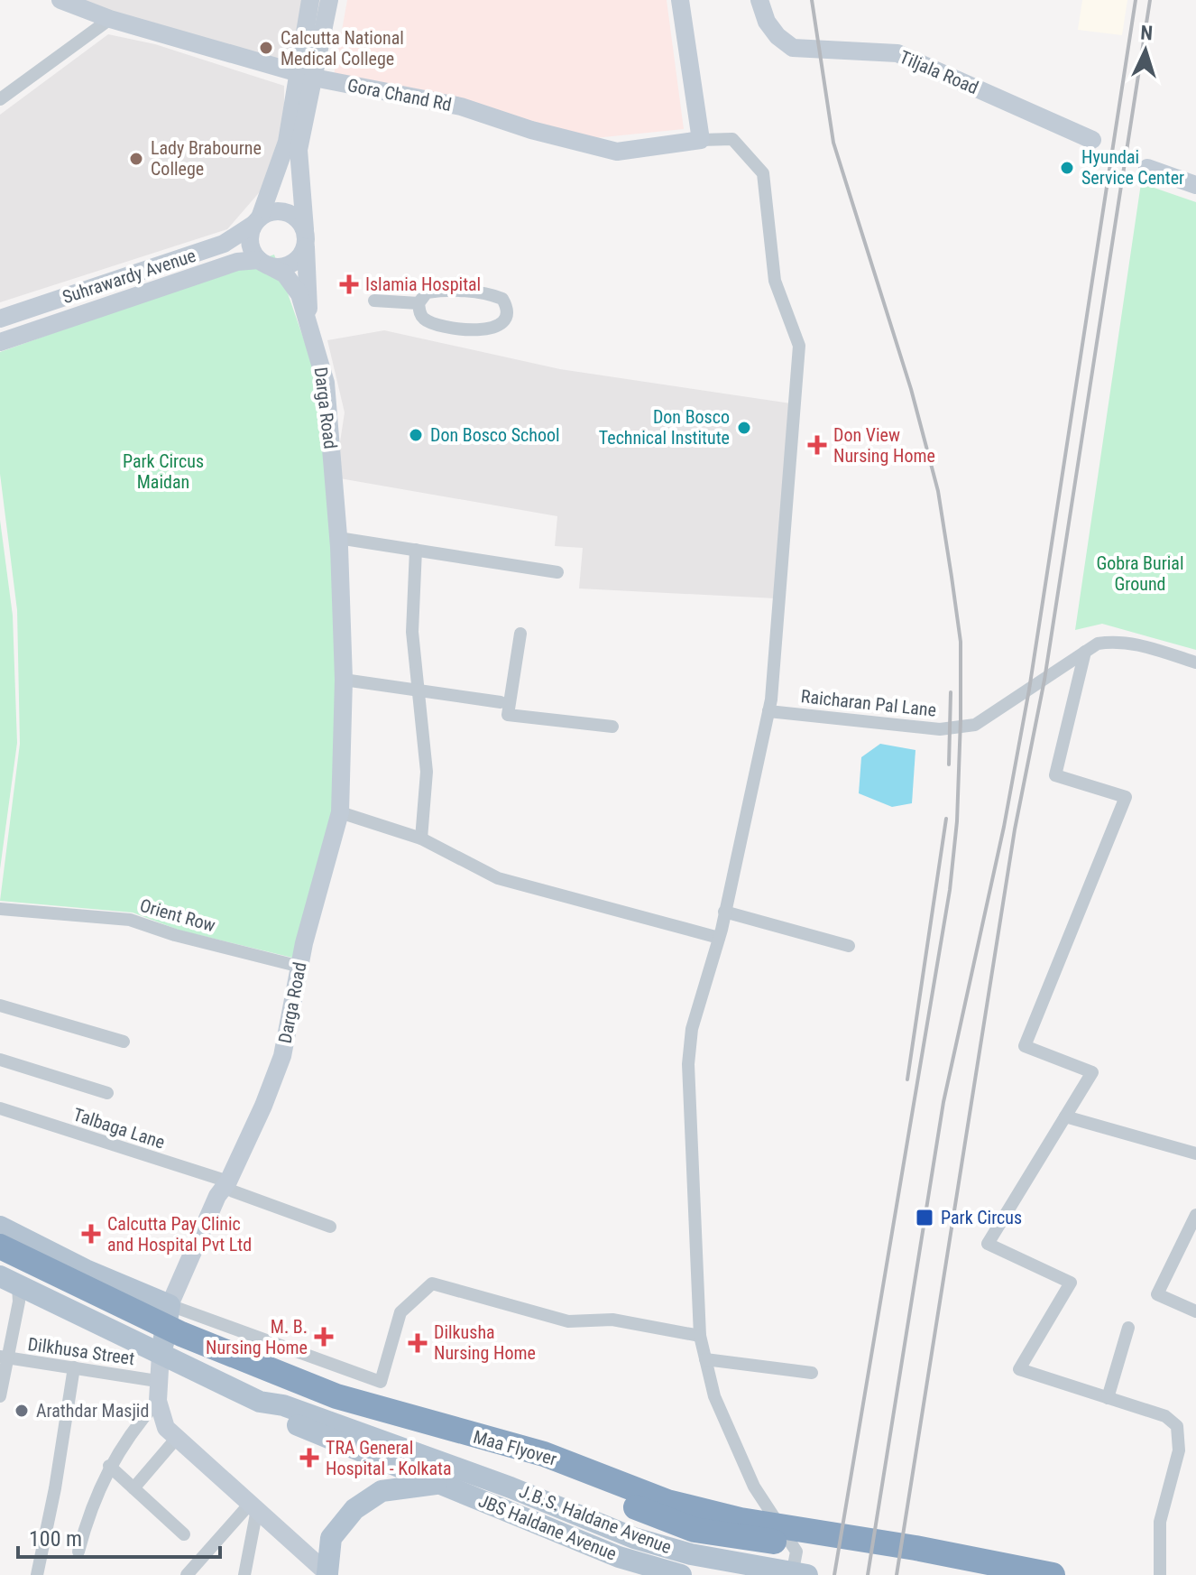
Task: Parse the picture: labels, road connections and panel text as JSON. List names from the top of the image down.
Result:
{
  "streets": {
    "highway": ["Maa Flyover"],
    "main road": [
      "Tiljala Road",
      "Gora Chand Rd",
      "Suhrawardy Avenue",
      "Darga Road",
      "J.B.S. Haldane Avenue",
      "JBS Haldane Avenue"
    ],
    "street": [
      "Raicharan Pal Lane",
      "Orient Row",
      "Talbaga Lane",
      "Dilkhusa Street"
    ]
  },
  "crossings": [
    ["Gora Chand Rd", "Darga Road"],
    ["Suhrawardy Avenue", "Darga Road"],
    ["Darga Road", "Orient Row"],
    ["Darga Road", "Talbaga Lane"],
    ["J.B.S. Haldane Avenue", "JBS Haldane Avenue"]
  ],
  "parks": ["Park Circus Maidan", "Gobra Burial Ground"],
  "places": {
    "other": [
      "Calcutta National Medical College",
      "Lady Brabourne College",
      "Hyundai Service Center",
      "Don Bosco Technical Institute",
      "Don Bosco School",
      "Arathdar Masjid"
    ],
    "health": [
      "Islamia Hospital",
      "Don View Nursing Home",
      "Calcutta Pay Clinic and Hospital Pvt Ltd",
      "M. B. Nursing Home",
      "Dilkusha Nursing Home",
      "TRA General Hospital - Kolkata"
    ],
    "transit": ["Park Circus"]
  },
  "scale_bar": "100 m",
  "north": "top"
}
